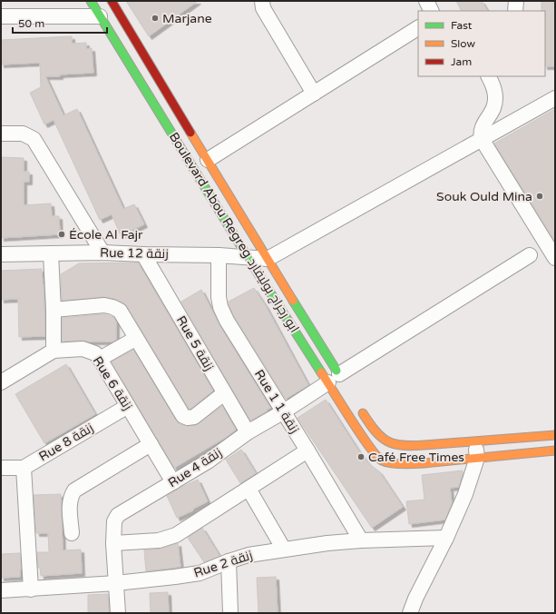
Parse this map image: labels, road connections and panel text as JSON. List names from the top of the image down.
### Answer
{
  "streets": {
    "main road": ["Boulevard Abou Regreg ابو رجراج بوليفارد"],
    "street": [
      "Rue 12 زنقة",
      "Rue 5 زنقة",
      "Rue 6 زنقة",
      "Rue 1 زنقة 1",
      "Rue 8 زنقة",
      "Rue 4 زنقة",
      "Rue 2 زنقة"
    ]
  },
  "crossings": [
    ["Boulevard Abou Regreg ابو رجراج بوليفارد", "Rue 12 زنقة"],
    ["Boulevard Abou Regreg ابو رجراج بوليفارد", "Rue 4 زنقة"],
    ["Rue 12 زنقة", "Rue 5 زنقة"],
    ["Rue 12 زنقة", "Rue 1 زنقة 1"],
    ["Rue 5 زنقة", "Rue 4 زنقة"],
    ["Rue 6 زنقة", "Rue 8 زنقة"],
    ["Rue 6 زنقة", "Rue 4 زنقة"],
    ["Rue 1 زنقة 1", "Rue 4 زنقة"],
    ["Rue 1 زنقة 1", "Rue 2 زنقة"],
    ["Rue 4 زنقة", "Rue 2 زنقة"]
  ],
  "places": [
    "Marjane",
    "Souk Ould Mina",
    "École Al Fajr",
    "Café Free Times"
  ],
  "legend": ["Fast", "Slow", "Jam"],
  "scale_bar": "50 m"
}
